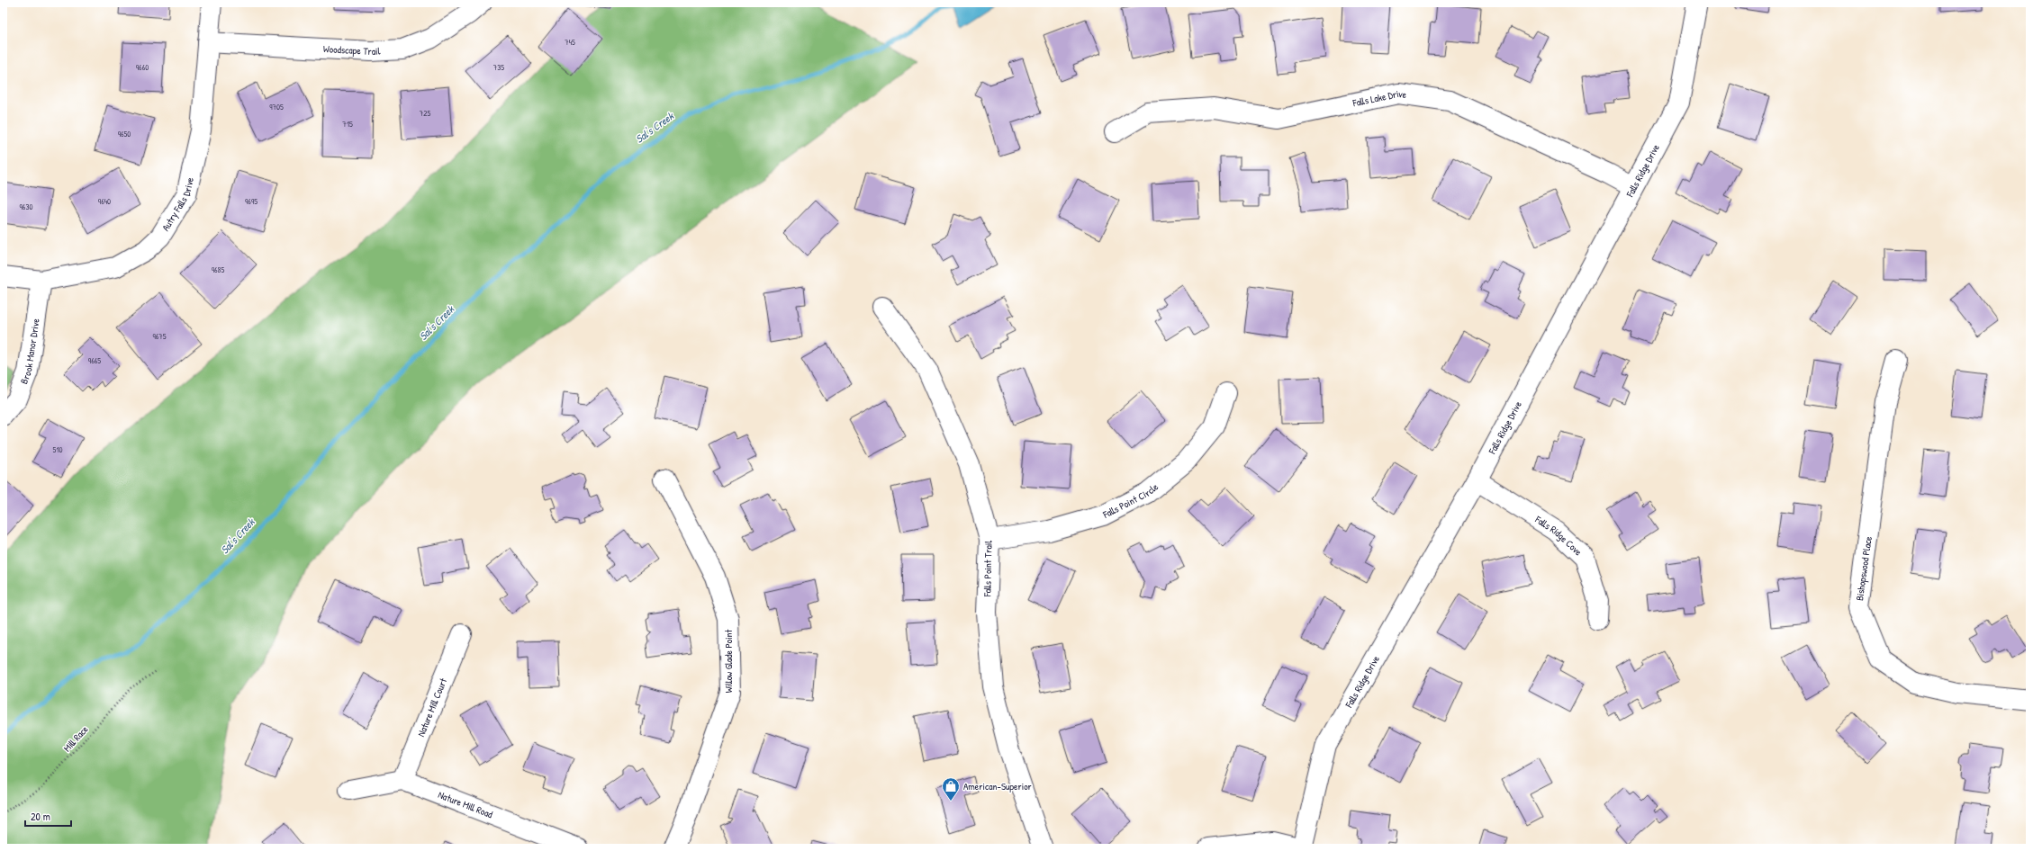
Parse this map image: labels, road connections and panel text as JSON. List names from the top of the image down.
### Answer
{
  "streets": {
    "street": [
      "Woodscape Trail",
      "Falls Lake Drive",
      "Falls Ridge Drive",
      "Autry Falls Drive",
      "Brook Manor Drive",
      "Falls Point Circle",
      "Falls Ridge Cove",
      "Falls Point Trail",
      "Bishopswood Place",
      "Willow Glade Point",
      "Nature Mill Court",
      "Nature Mill Road"
    ],
    "path": ["Mill Race"]
  },
  "crossings": [
    ["Woodscape Trail", "Autry Falls Drive"],
    ["Falls Lake Drive", "Falls Ridge Drive"],
    ["Falls Ridge Drive", "Falls Ridge Cove"],
    ["Autry Falls Drive", "Brook Manor Drive"],
    ["Falls Point Circle", "Falls Point Trail"],
    ["Nature Mill Court", "Nature Mill Road"]
  ],
  "water": ["Sal's Creek"],
  "places": {
    "shop": ["American-Superior"]
  },
  "house_numbers": [
    "745",
    "9660",
    "735",
    "9705",
    "725",
    "715",
    "9650",
    "9640",
    "9695",
    "9630",
    "9685",
    "9675",
    "9665",
    "510"
  ],
  "scale_bar": "20 m"
}
